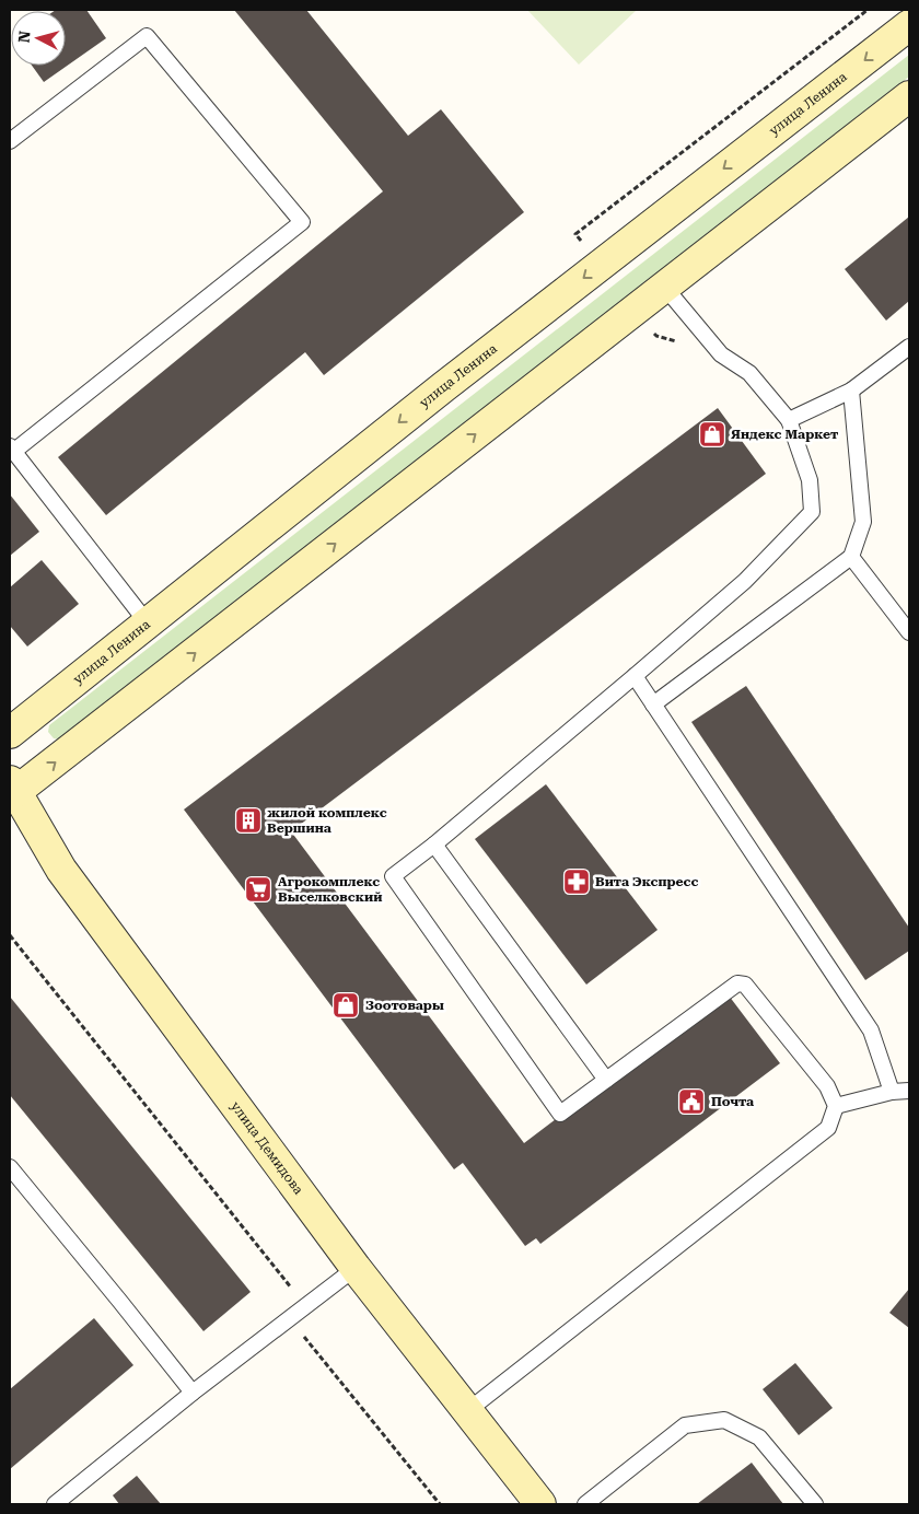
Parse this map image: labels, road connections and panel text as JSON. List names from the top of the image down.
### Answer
{
  "streets": {
    "street": ["улица Ленина", "улица Демидова"]
  },
  "places": {
    "shop": ["Яндекс Маркет", "Зоотовары"],
    "building": ["жилой комплекс Вершина"],
    "pharmacy": ["Вита Экспресс"],
    "supermarket": ["Агрокомплекс Выселковский"],
    "public building": ["Почта"]
  },
  "north": "left"
}
